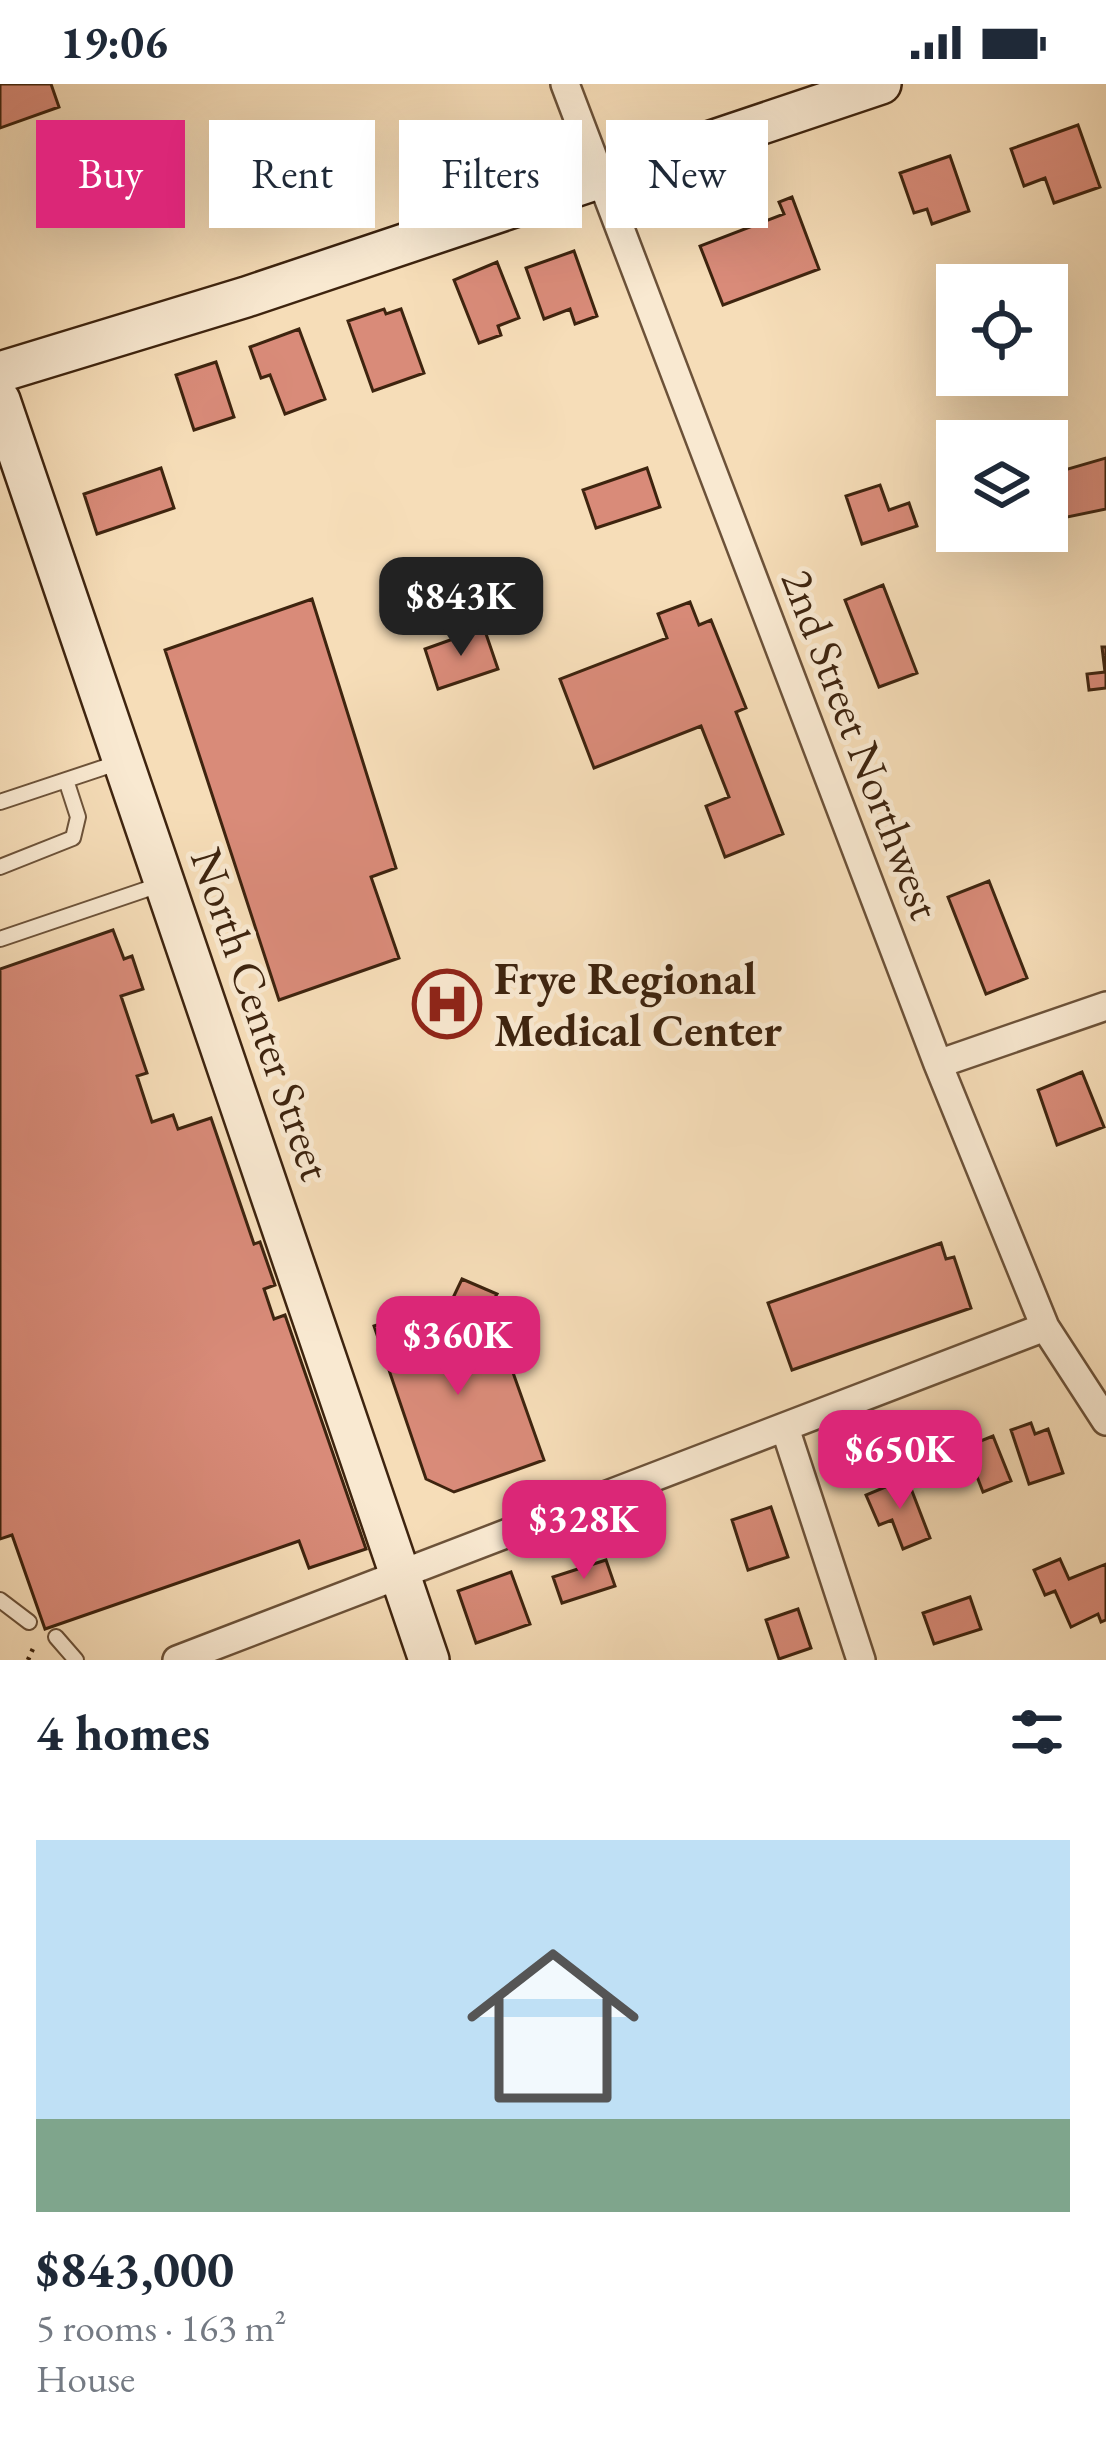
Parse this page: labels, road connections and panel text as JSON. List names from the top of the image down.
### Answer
{
  "streets": {
    "street": ["2nd Street Northwest", "North Center Street"]
  },
  "places": {
    "hospital": ["Frye Regional Medical Center"]
  },
  "page": {
    "status": "19:06",
    "chip": [
      "Buy",
      "Rent",
      "Filters",
      "New"
    ],
    "price": [
      "$843K",
      "$360K",
      "$650K",
      "$328K"
    ],
    "heading": "4 homes",
    "list": [
      {
        "name": "$843,000",
        "note": "5 rooms · 163 m² · House"
      }
    ]
  }
}
